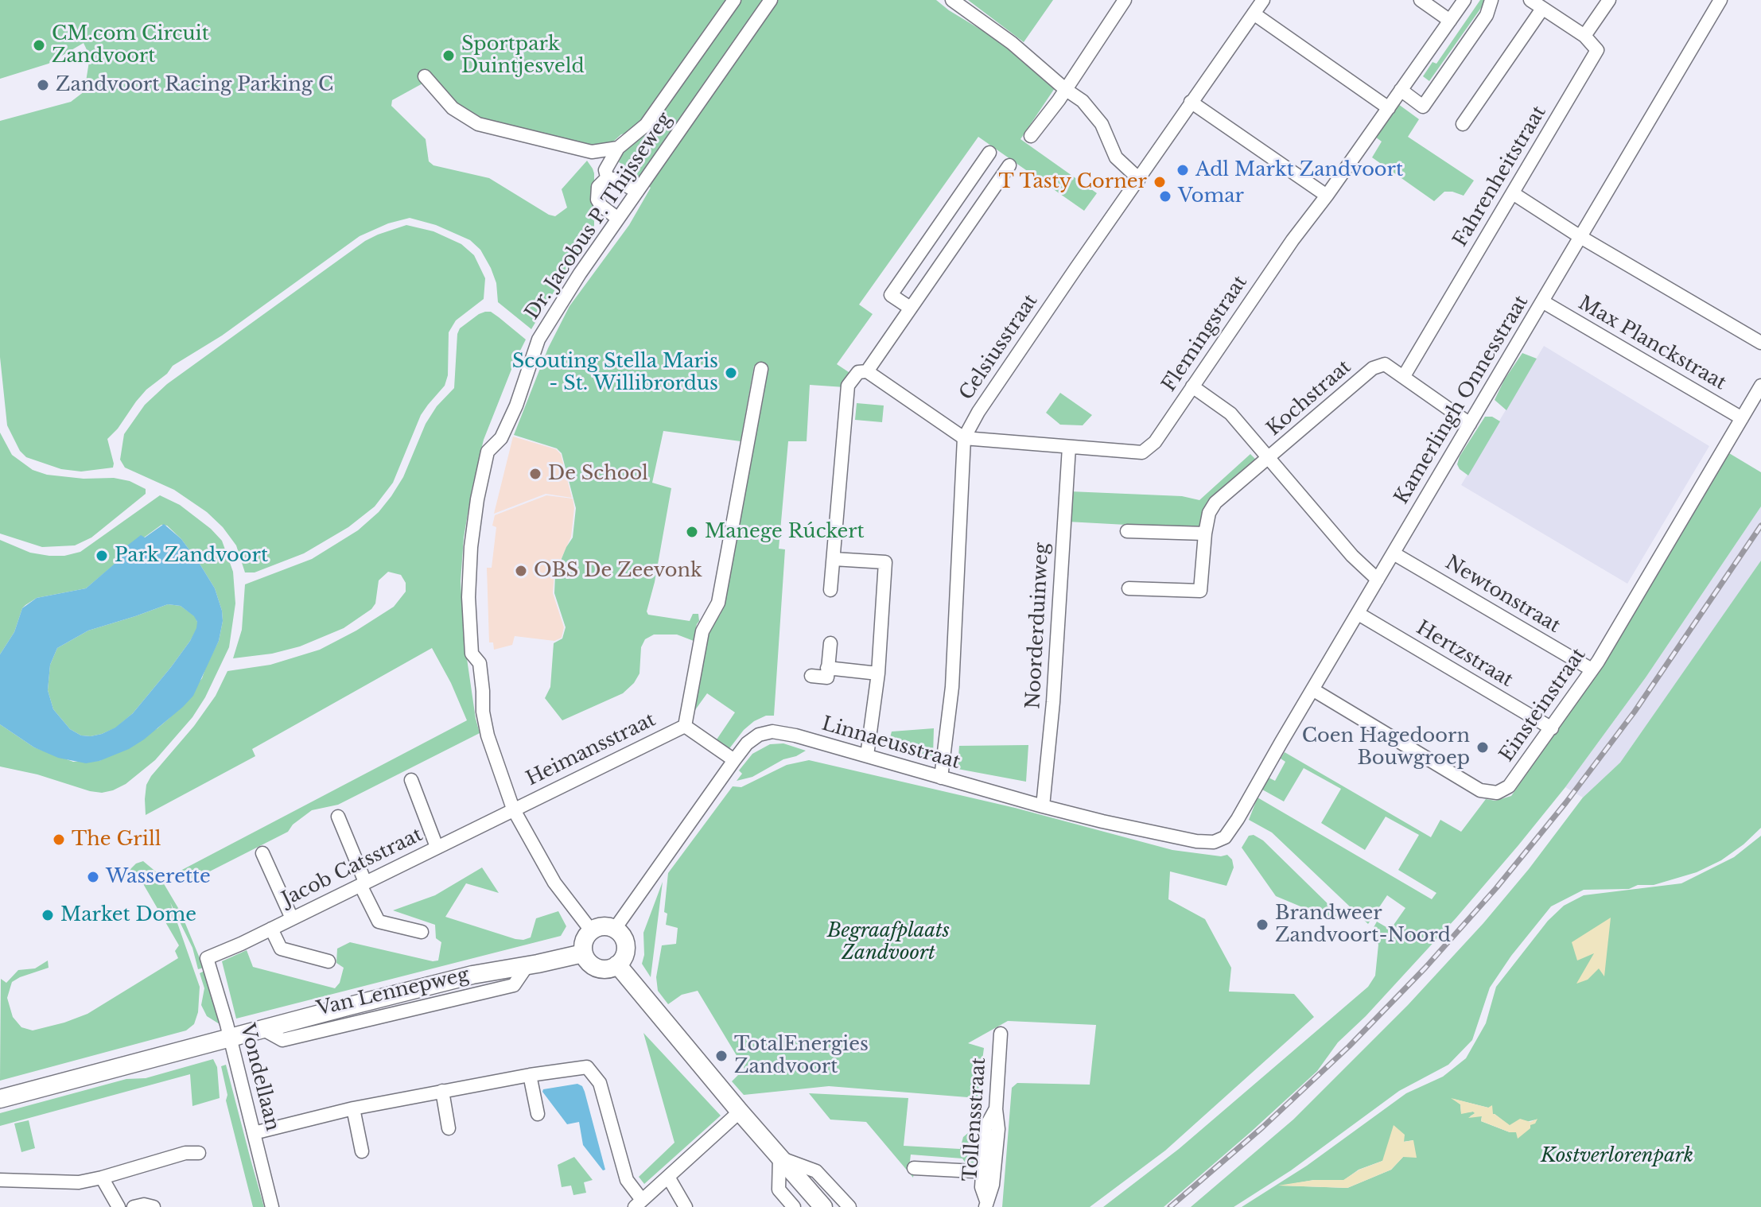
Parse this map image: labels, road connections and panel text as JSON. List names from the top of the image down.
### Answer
{
  "streets": {
    "main road": ["Van Lennepweg"],
    "street": [
      "Fahrenheitstraat",
      "Dr. Jacobus P. Thijsseweg",
      "Flemingstraat",
      "Max Planckstraat",
      "Celsiusstraat",
      "Kochstraat",
      "Kamerlingh Onnesstraat",
      "Newtonstraat",
      "Noorderduinweg",
      "Hertzstraat",
      "Einsteinstraat",
      "Linnaeusstraat",
      "Heimansstraat",
      "Jacob Catsstraat",
      "Vondellaan",
      "Tollensstraat"
    ]
  },
  "crossings": [
    ["Fahrenheitstraat", "Kochstraat"],
    ["Dr. Jacobus P. Thijsseweg", "Linnaeusstraat"],
    ["Dr. Jacobus P. Thijsseweg", "Heimansstraat"],
    ["Dr. Jacobus P. Thijsseweg", "Jacob Catsstraat"],
    ["Dr. Jacobus P. Thijsseweg", "Van Lennepweg"],
    ["Flemingstraat", "Celsiusstraat"],
    ["Flemingstraat", "Noorderduinweg"],
    ["Max Planckstraat", "Kamerlingh Onnesstraat"],
    ["Max Planckstraat", "Einsteinstraat"],
    ["Celsiusstraat", "Linnaeusstraat"],
    ["Kochstraat", "Kamerlingh Onnesstraat"],
    ["Kamerlingh Onnesstraat", "Newtonstraat"],
    ["Kamerlingh Onnesstraat", "Hertzstraat"],
    ["Kamerlingh Onnesstraat", "Einsteinstraat"],
    ["Kamerlingh Onnesstraat", "Linnaeusstraat"],
    ["Newtonstraat", "Einsteinstraat"],
    ["Noorderduinweg", "Linnaeusstraat"],
    ["Hertzstraat", "Einsteinstraat"],
    ["Linnaeusstraat", "Heimansstraat"],
    ["Linnaeusstraat", "Van Lennepweg"],
    ["Heimansstraat", "Jacob Catsstraat"],
    ["Jacob Catsstraat", "Vondellaan"],
    ["Van Lennepweg", "Vondellaan"]
  ],
  "parks": ["Begraafplaats Zandvoort", "Kostverlorenpark"],
  "places": [
    "CM.com Circuit Zandvoort",
    "Sportpark Duintjesveld",
    "Zandvoort Racing Parking C",
    "Adl Markt Zandvoort",
    "T Tasty Corner",
    "Vomar",
    "Scouting Stella Maris - St. Willibrordus",
    "De School",
    "Manege Rúckert",
    "Park Zandvoort",
    "OBS De Zeevonk",
    "Coen Hagedoorn Bouwgroep",
    "The Grill",
    "Wasserette",
    "Market Dome",
    "Brandweer Zandvoort-Noord",
    "TotalEnergies Zandvoort"
  ]
}
